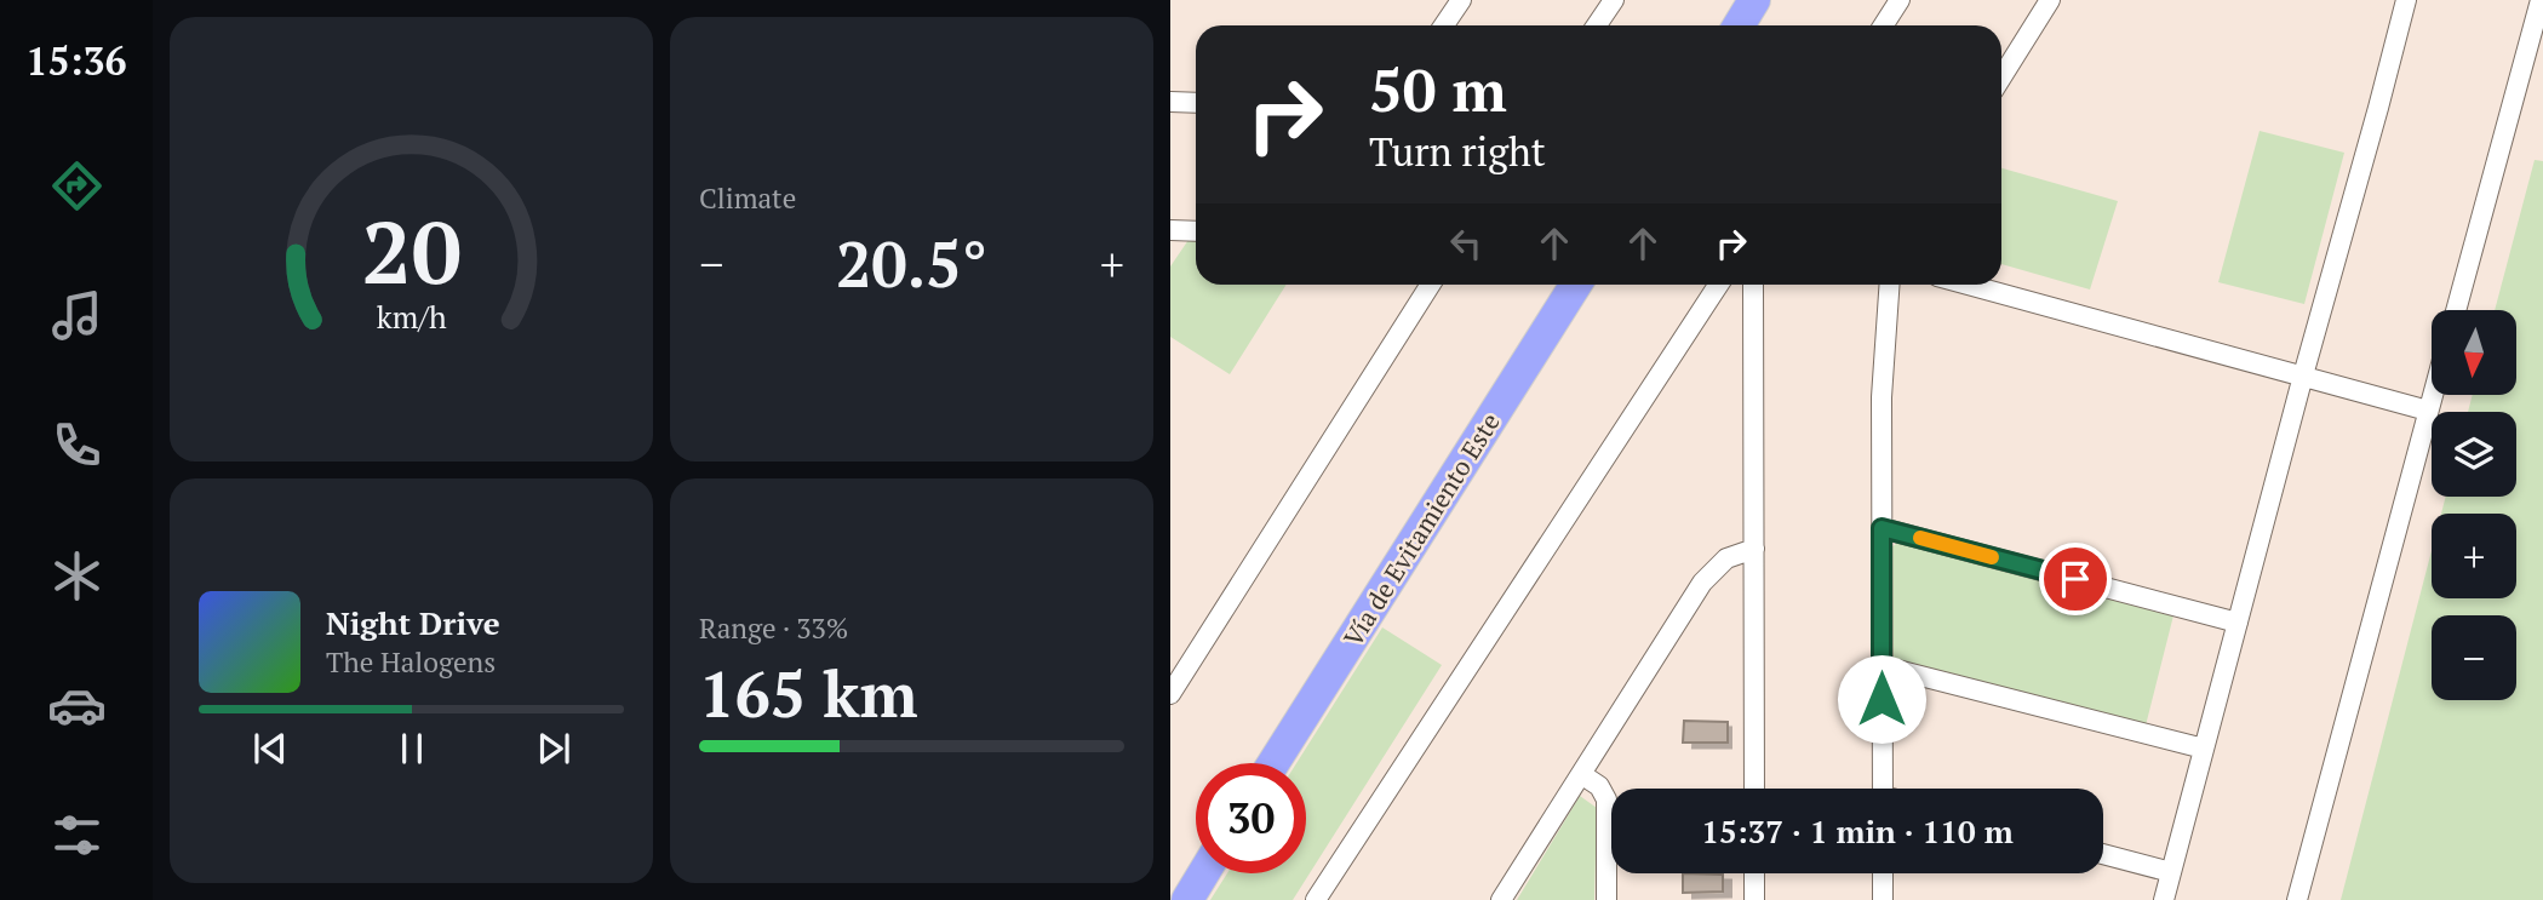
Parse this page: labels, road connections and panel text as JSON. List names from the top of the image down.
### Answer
{
  "streets": {
    "highway": ["Vía de Evitamiento Este"]
  },
  "north": "bottom",
  "page": {
    "tabs": "15:36",
    "tile": [
      "Climate",
      ["Range · 33%", "165 km"]
    ],
    "turn": ["50 m", "Turn right"],
    "heat": ["−", "20.5°", "+"],
    "map_buttons": ["+", "−"],
    "song": ["Night Drive", "The Halogens"],
    "limit": "30",
    "trip": "15:37 · 1 min · 110 m",
    "gauge": ["20", "km/h"]
  }
}
